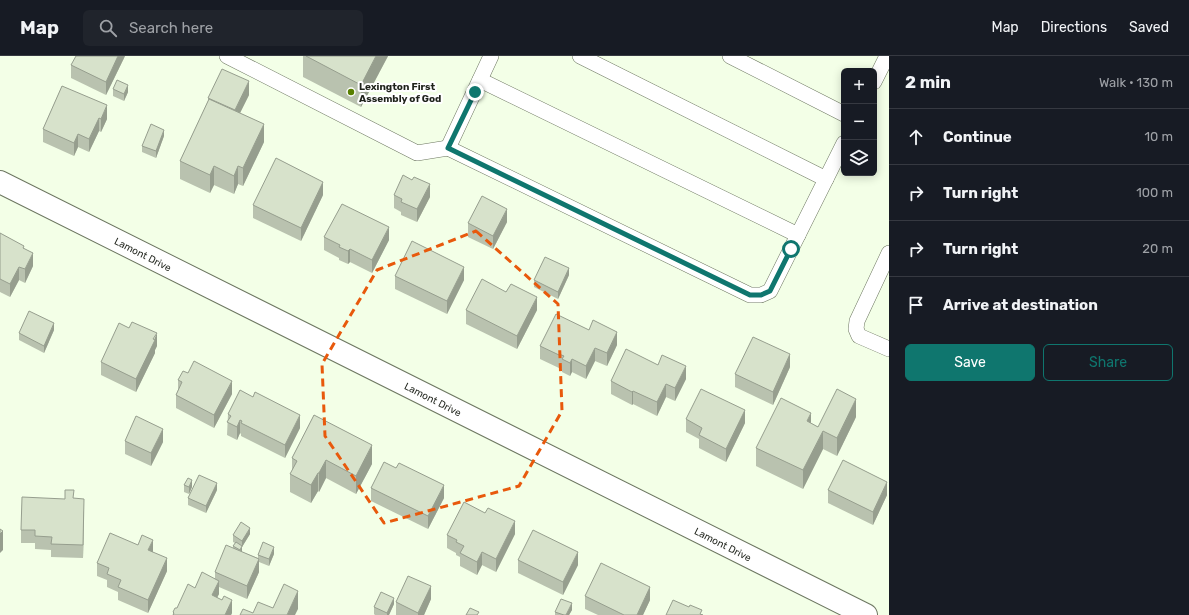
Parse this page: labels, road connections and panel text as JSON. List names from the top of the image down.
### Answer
{
  "streets": {
    "street": ["Lamont Drive"]
  },
  "places": ["Lexington First Assembly of God"],
  "page": {
    "header": "Map",
    "search": "Search here",
    "nav": ["Map", "Directions", "Saved"],
    "heading": ["2 min", "Walk · 130 m"],
    "map_buttons": ["+", "−"],
    "list": [
      ["Continue", "10 m"],
      ["Turn right", "100 m"],
      ["Turn right", "20 m"],
      "Arrive at destination"
    ],
    "buttons": ["Save", "Share"]
  }
}
